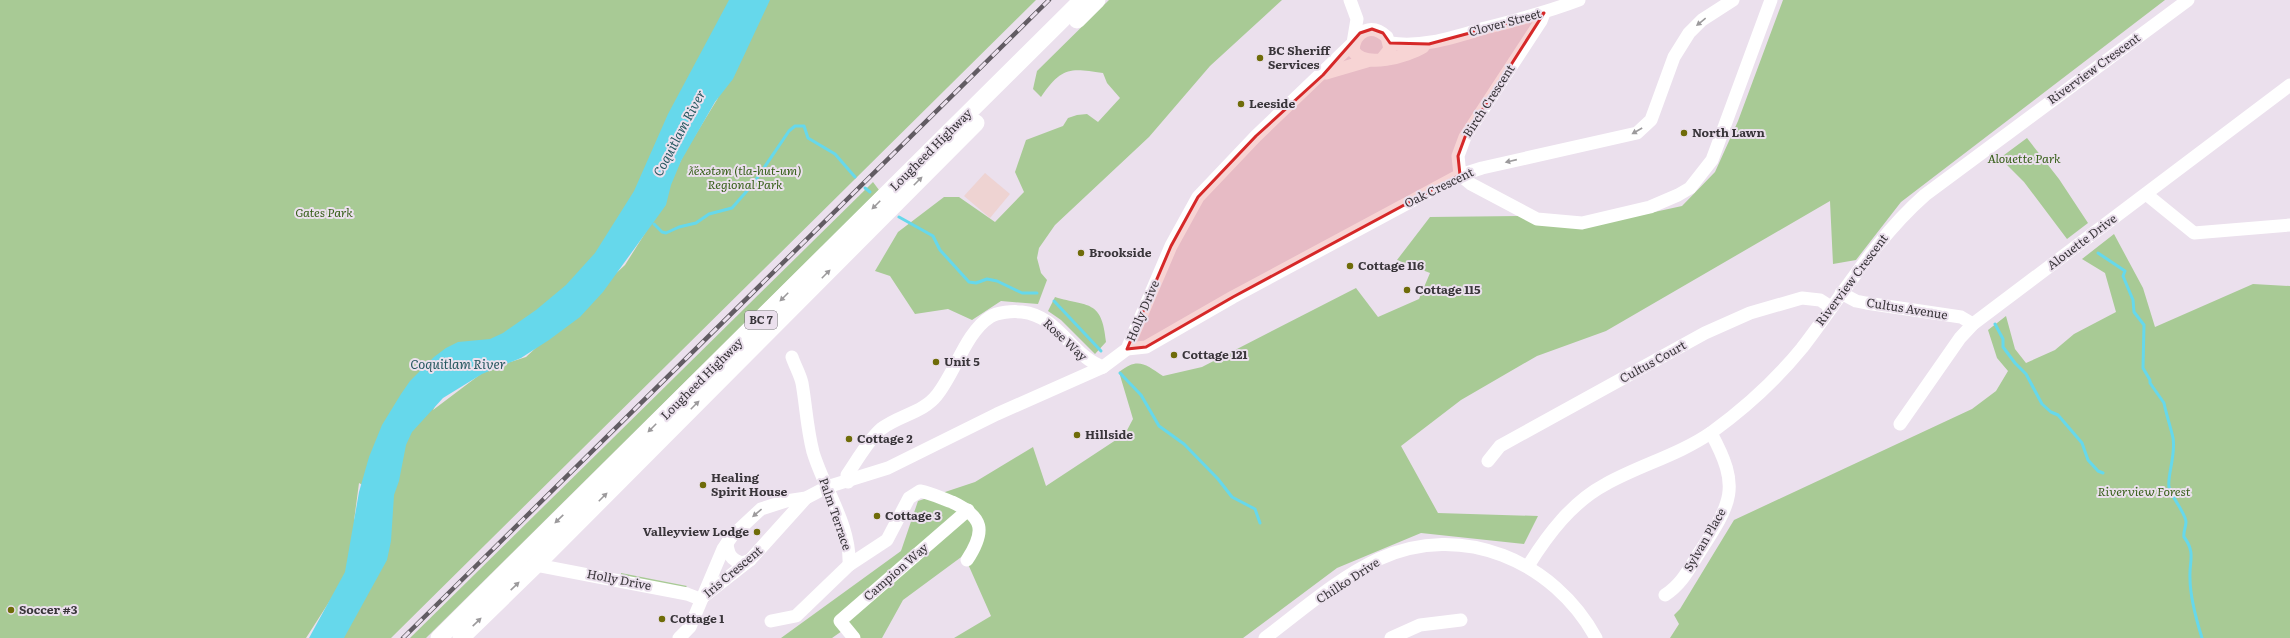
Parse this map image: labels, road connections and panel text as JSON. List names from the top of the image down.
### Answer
{
  "streets": {
    "main road": ["Lougheed Highway", "BC 7"],
    "street": [
      "Clover Street",
      "Riverview Crescent",
      "Birch Crescent",
      "Oak Crescent",
      "Alouette Drive",
      "Cultus Avenue",
      "Holly Drive",
      "Rose Way",
      "Cultus Court",
      "Palm Terrace",
      "Sylvan Place",
      "Iris Crescent",
      "Campion Way",
      "Chilko Drive"
    ]
  },
  "crossings": [
    ["Clover Street", "Birch Crescent"],
    ["Clover Street", "Holly Drive"],
    ["Riverview Crescent", "Cultus Avenue"],
    ["Riverview Crescent", "Cultus Court"],
    ["Riverview Crescent", "Sylvan Place"],
    ["Riverview Crescent", "Chilko Drive"],
    ["Birch Crescent", "Oak Crescent"],
    ["Lougheed Highway", "Holly Drive"],
    ["Oak Crescent", "Holly Drive"],
    ["Alouette Drive", "Cultus Avenue"],
    ["Holly Drive", "Rose Way"],
    ["Holly Drive", "Palm Terrace"],
    ["Holly Drive", "Iris Crescent"],
    ["Palm Terrace", "Iris Crescent"],
    ["Palm Terrace", "Campion Way"]
  ],
  "one_way": ["Oak Crescent"],
  "water": ["Coquitlam River"],
  "parks": [
    "Alouette Park",
    "ƛ̓éxətəm (tla-hut-um) Regional Park",
    "Gates Park",
    "Riverview Forest"
  ],
  "places": [
    "BC Sheriff Services",
    "Leeside",
    "North Lawn",
    "Brookside",
    "Cottage 116",
    "Cottage 115",
    "Cottage 121",
    "Unit 5",
    "Hillside",
    "Cottage 2",
    "Healing Spirit House",
    "Cottage 3",
    "Valleyview Lodge",
    "Soccer #3",
    "Cottage 1"
  ]
}
